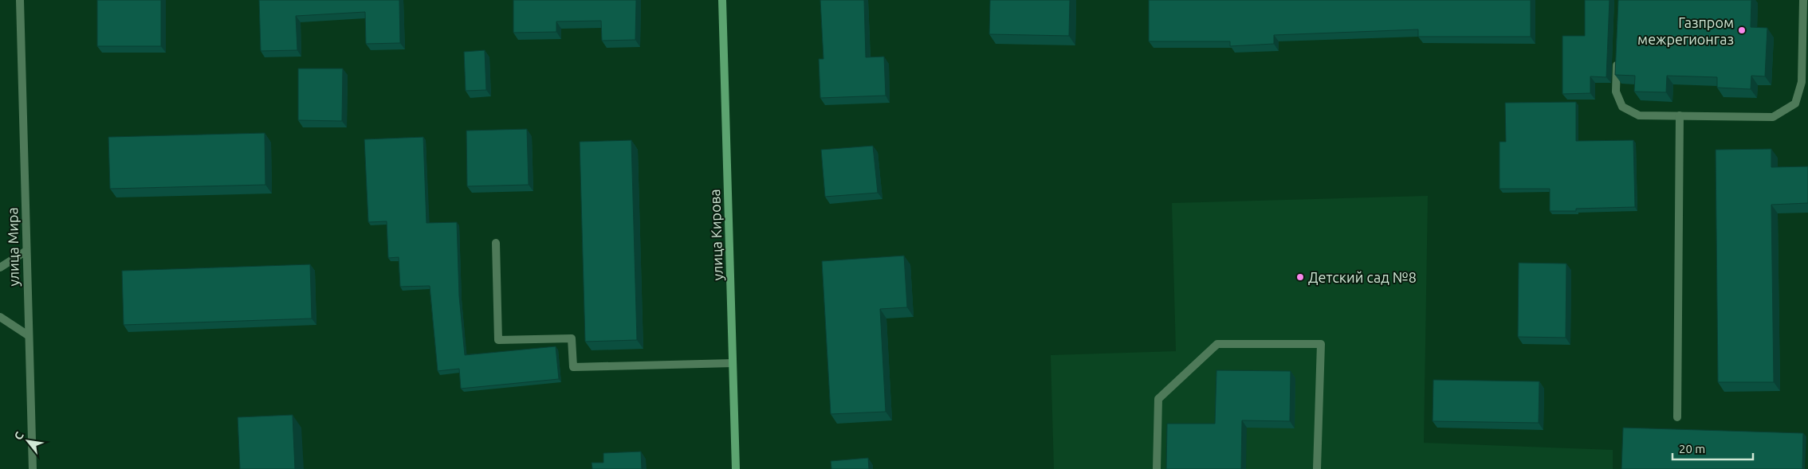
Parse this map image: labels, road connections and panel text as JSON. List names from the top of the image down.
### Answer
{
  "streets": {
    "main road": ["улица Кирова"],
    "street": ["улица Мира"]
  },
  "places": ["Газпром межрегионгаз", "Детский сад №8"],
  "scale_bar": "20 m",
  "north": "top left"
}
